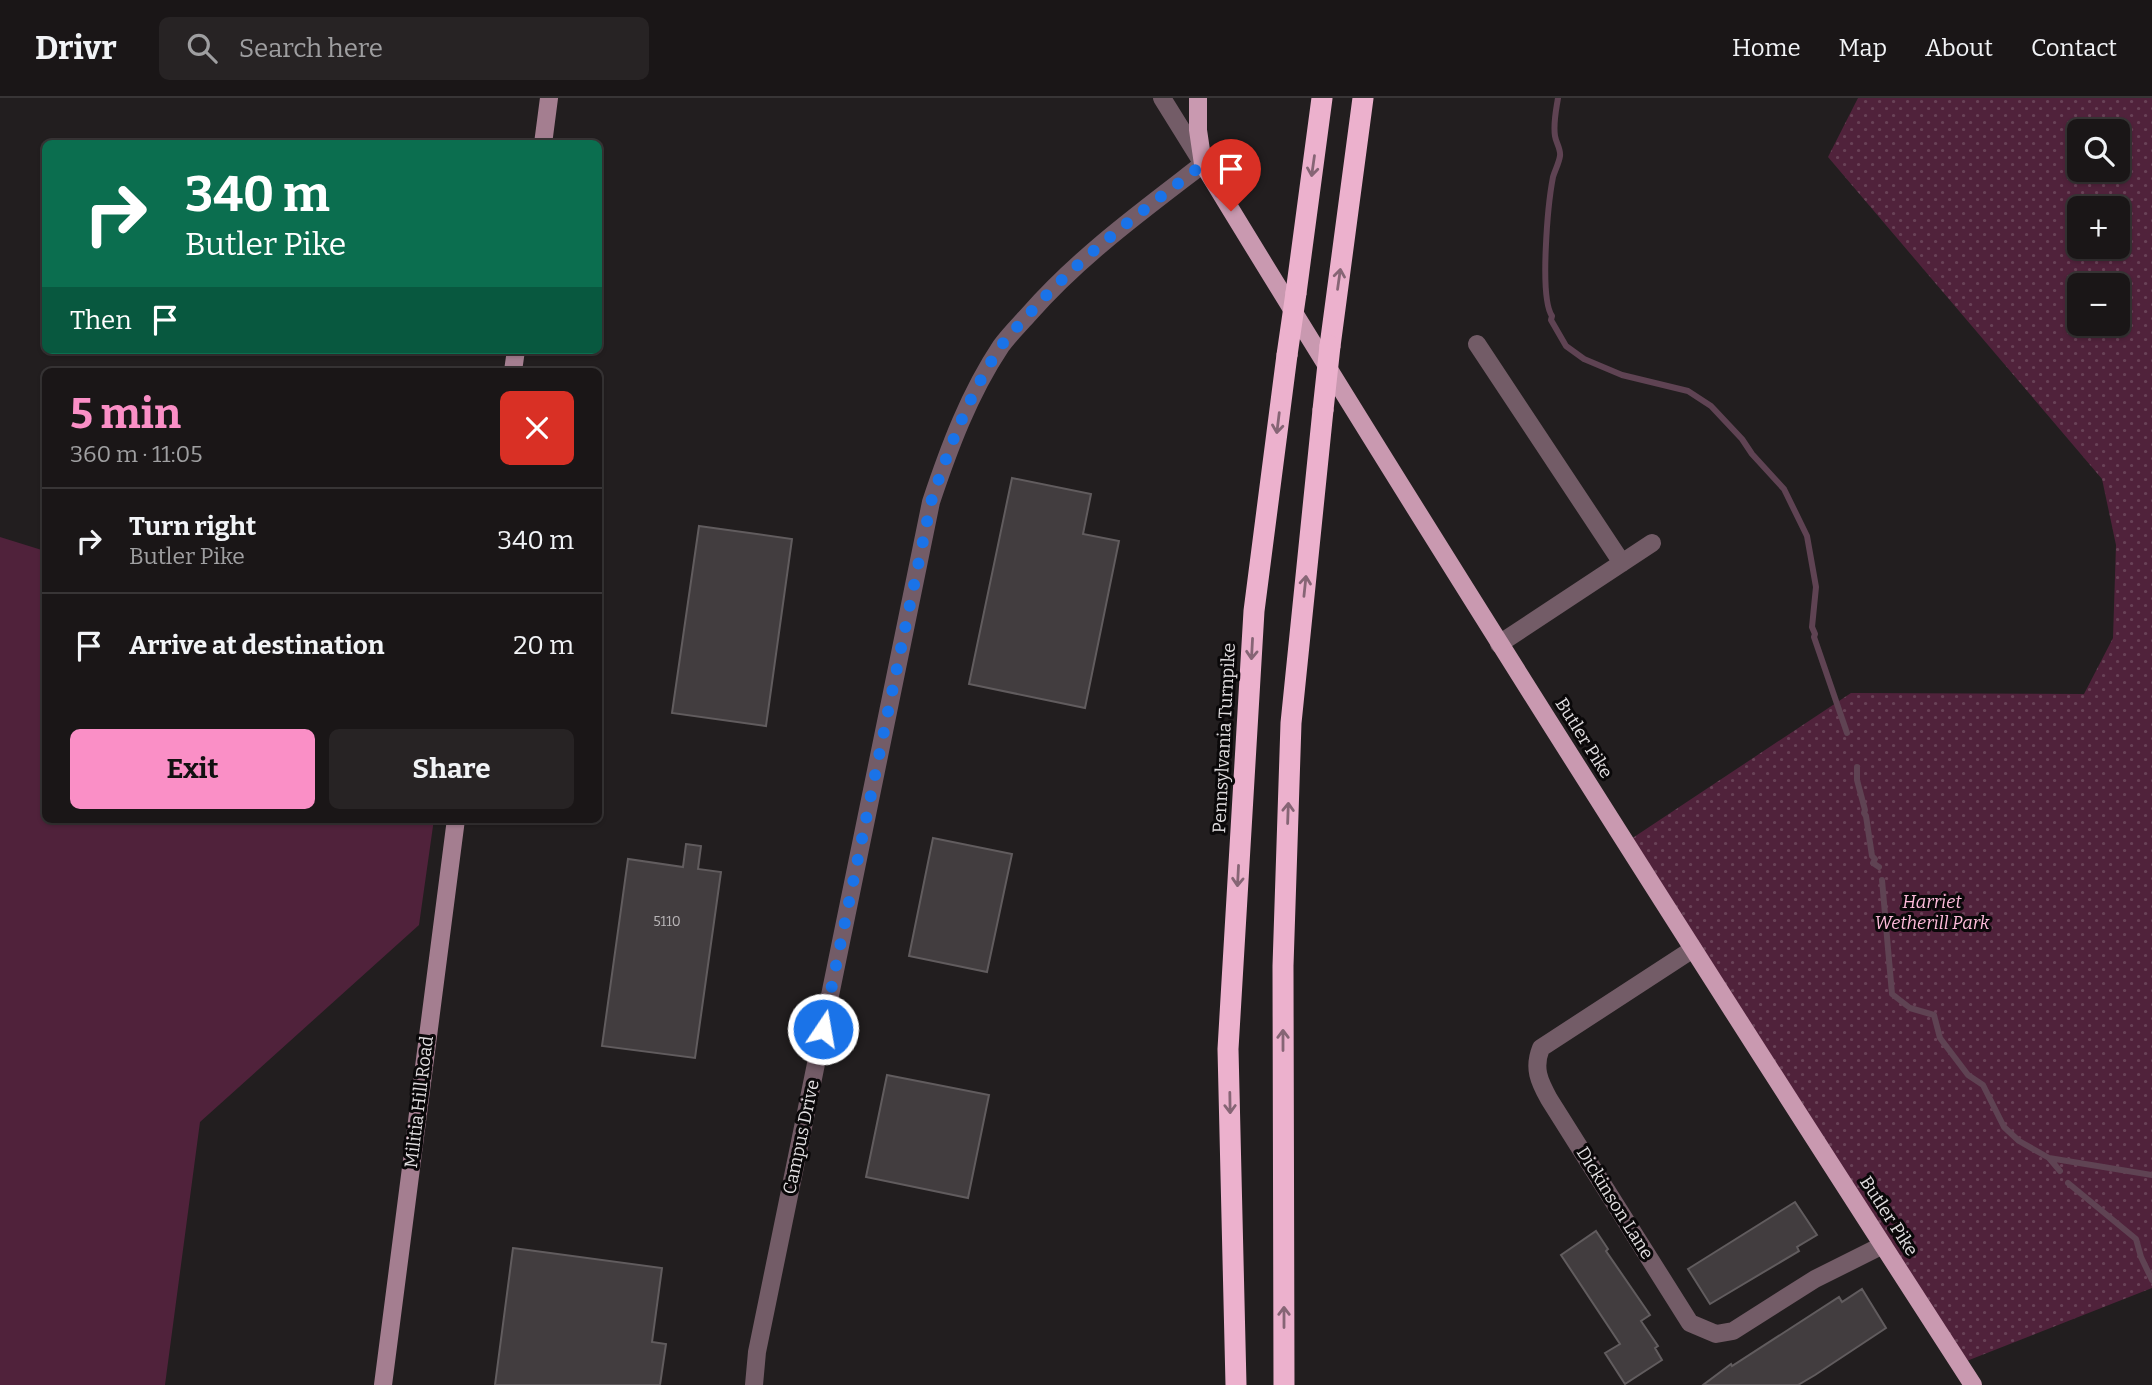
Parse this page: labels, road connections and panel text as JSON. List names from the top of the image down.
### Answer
{
  "streets": {
    "highway": ["Pennsylvania Turnpike"],
    "main road": ["Butler Pike"],
    "street": ["Militia Hill Road", "Campus Drive", "Dickinson Lane"]
  },
  "crossings": [
    ["Butler Pike", "Campus Drive"],
    ["Butler Pike", "Dickinson Lane"]
  ],
  "parks": ["Harriet Wetherill Park"],
  "house_numbers": ["5110"],
  "page": {
    "header": "Drivr",
    "search": "Search here",
    "nav": [
      "Home",
      "Map",
      "About",
      "Contact"
    ],
    "map_buttons": ["+", "−"],
    "turn": ["340 m", "Butler Pike"],
    "then": "Then",
    "heading": ["5 min", "360 m · 11:05"],
    "list": [
      {
        "name": "Turn right",
        "note": "Butler Pike",
        "value": "340 m"
      },
      {
        "name": "Arrive at destination",
        "value": "20 m"
      }
    ],
    "buttons": ["Exit", "Share"]
  }
}
